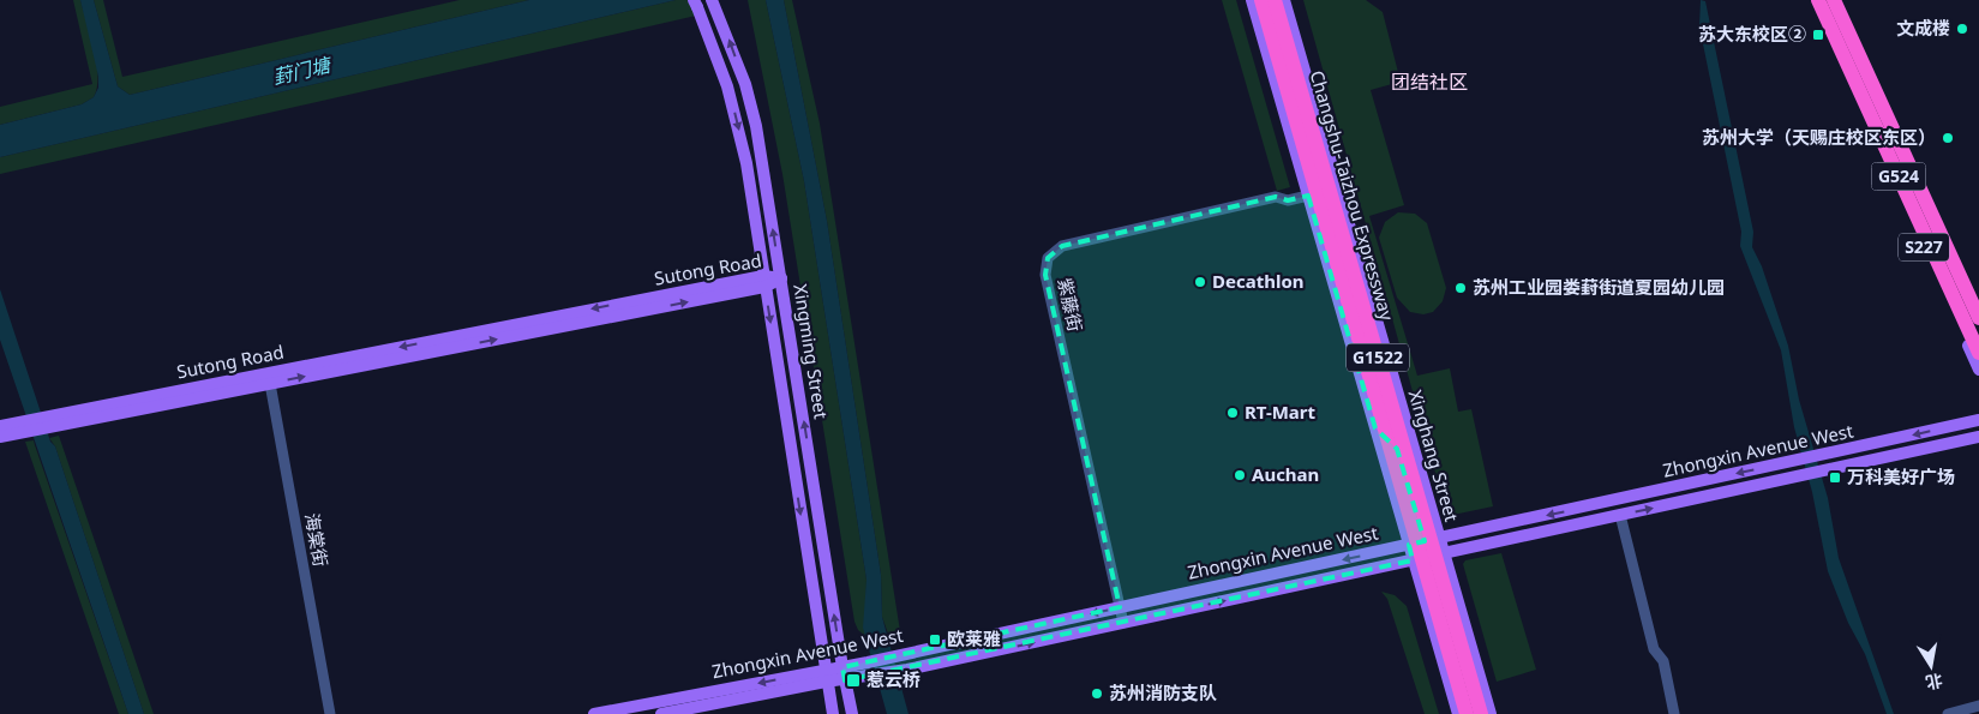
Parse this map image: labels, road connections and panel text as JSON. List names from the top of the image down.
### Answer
{
  "streets": {
    "highway": ["G524", "Changshu-Taizhou Expressway", "G1522"],
    "main road": [
      "S227",
      "Sutong Road",
      "Xingming Street",
      "Zhongxin Avenue West",
      "Xinghang Street"
    ],
    "street": ["紫藤街", "海棠街"]
  },
  "crossings": [
    ["Sutong Road", "Xingming Street"],
    ["Sutong Road", "海棠街"],
    ["紫藤街", "Zhongxin Avenue West"],
    ["Xingming Street", "Zhongxin Avenue West"],
    ["Zhongxin Avenue West", "Xinghang Street"]
  ],
  "districts": ["团结社区"],
  "water": ["葑门塘"],
  "places": {
    "other": [
      "文成楼",
      "苏州大学（天赐庄校区东区）",
      "Decathlon",
      "苏州工业园娄葑街道夏园幼儿园",
      "RT-Mart",
      "Auchan",
      "苏州消防支队"
    ],
    "transit": [
      "苏大东校区②",
      "万科美好广场",
      "欧莱雅",
      "惹云桥"
    ]
  },
  "north": "bottom"
}
